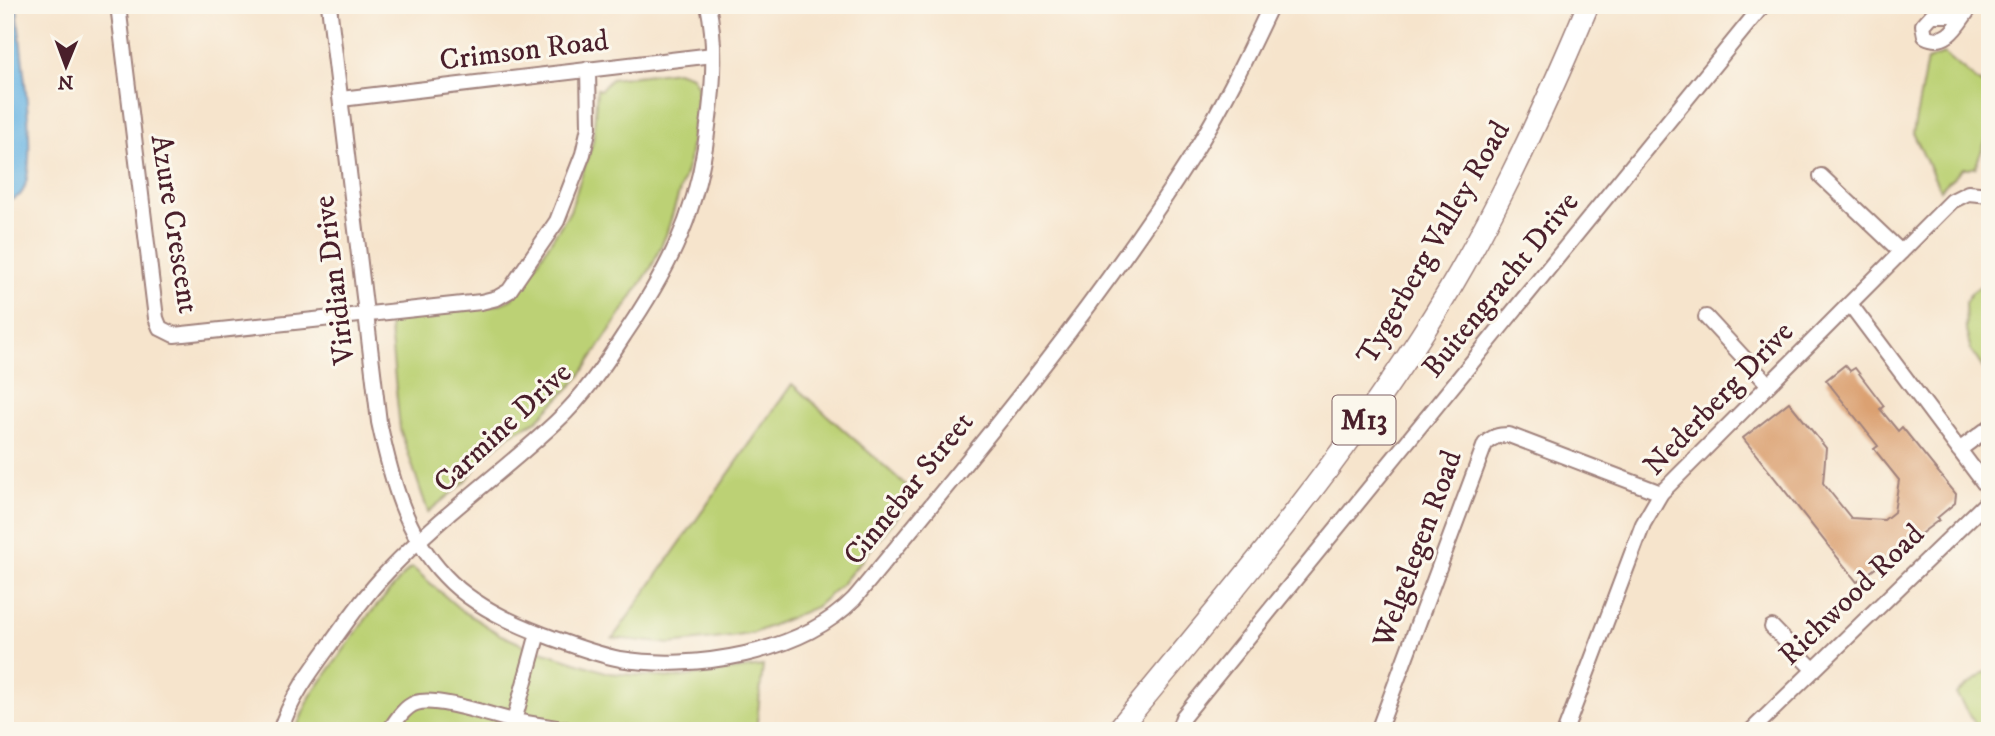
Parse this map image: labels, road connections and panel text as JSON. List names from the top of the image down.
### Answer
{
  "streets": {
    "main road": ["Tygerberg Valley Road", "M13"],
    "street": [
      "Crimson Road",
      "Azure Crescent",
      "Viridian Drive",
      "Buitengracht Drive",
      "Nederberg Drive",
      "Carmine Drive",
      "Cinnebar Street",
      "Welgelegen Road",
      "Richwood Road"
    ]
  },
  "crossings": [
    ["Crimson Road", "Viridian Drive"],
    ["Crimson Road", "Carmine Drive"],
    ["Azure Crescent", "Viridian Drive"],
    ["Viridian Drive", "Carmine Drive"],
    ["Viridian Drive", "Cinnebar Street"],
    ["Nederberg Drive", "Welgelegen Road"],
    ["Carmine Drive", "Cinnebar Street"]
  ],
  "north": "bottom"
}
